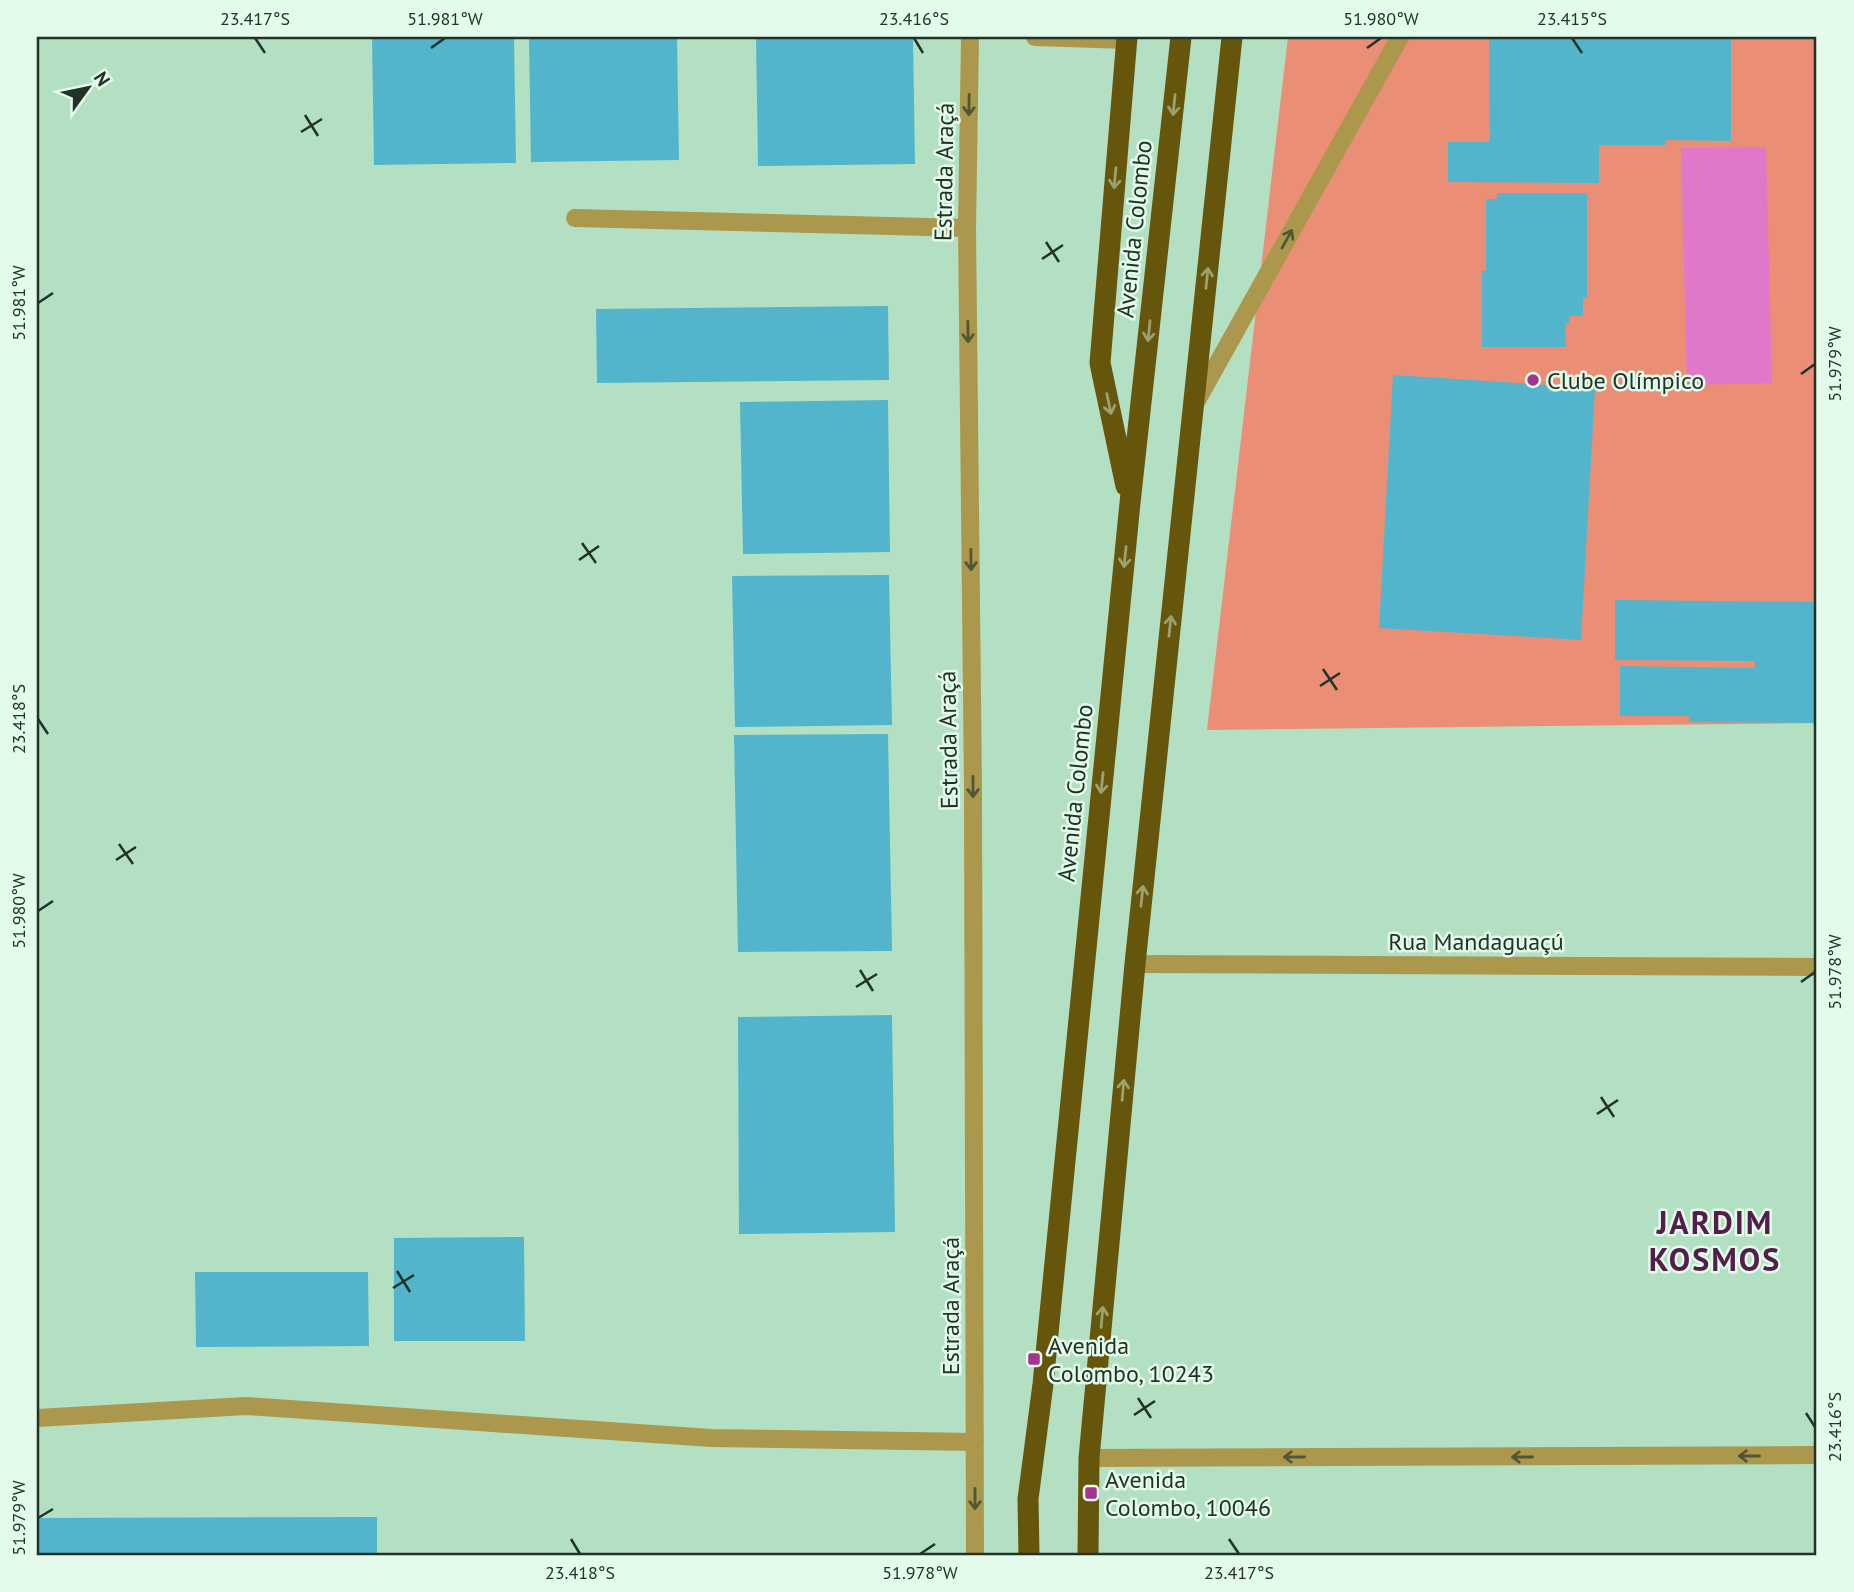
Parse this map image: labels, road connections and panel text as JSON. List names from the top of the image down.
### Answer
{
  "streets": {
    "highway": ["Avenida Colombo"],
    "street": ["Estrada Araçá", "Rua Mandaguaçú"]
  },
  "one_way": ["Estrada Araçá"],
  "districts": ["JARDIM KOSMOS"],
  "places": {
    "other": ["Clube Olímpico"],
    "transit": ["Avenida Colombo, 10243", "Avenida Colombo, 10046"]
  },
  "north": "top right",
  "coordinates": [
    "23.417°S",
    "51.981°W",
    "23.416°S",
    "51.980°W",
    "23.415°S",
    "51.979°W",
    "23.418°S",
    "51.978°W"
  ]
}
